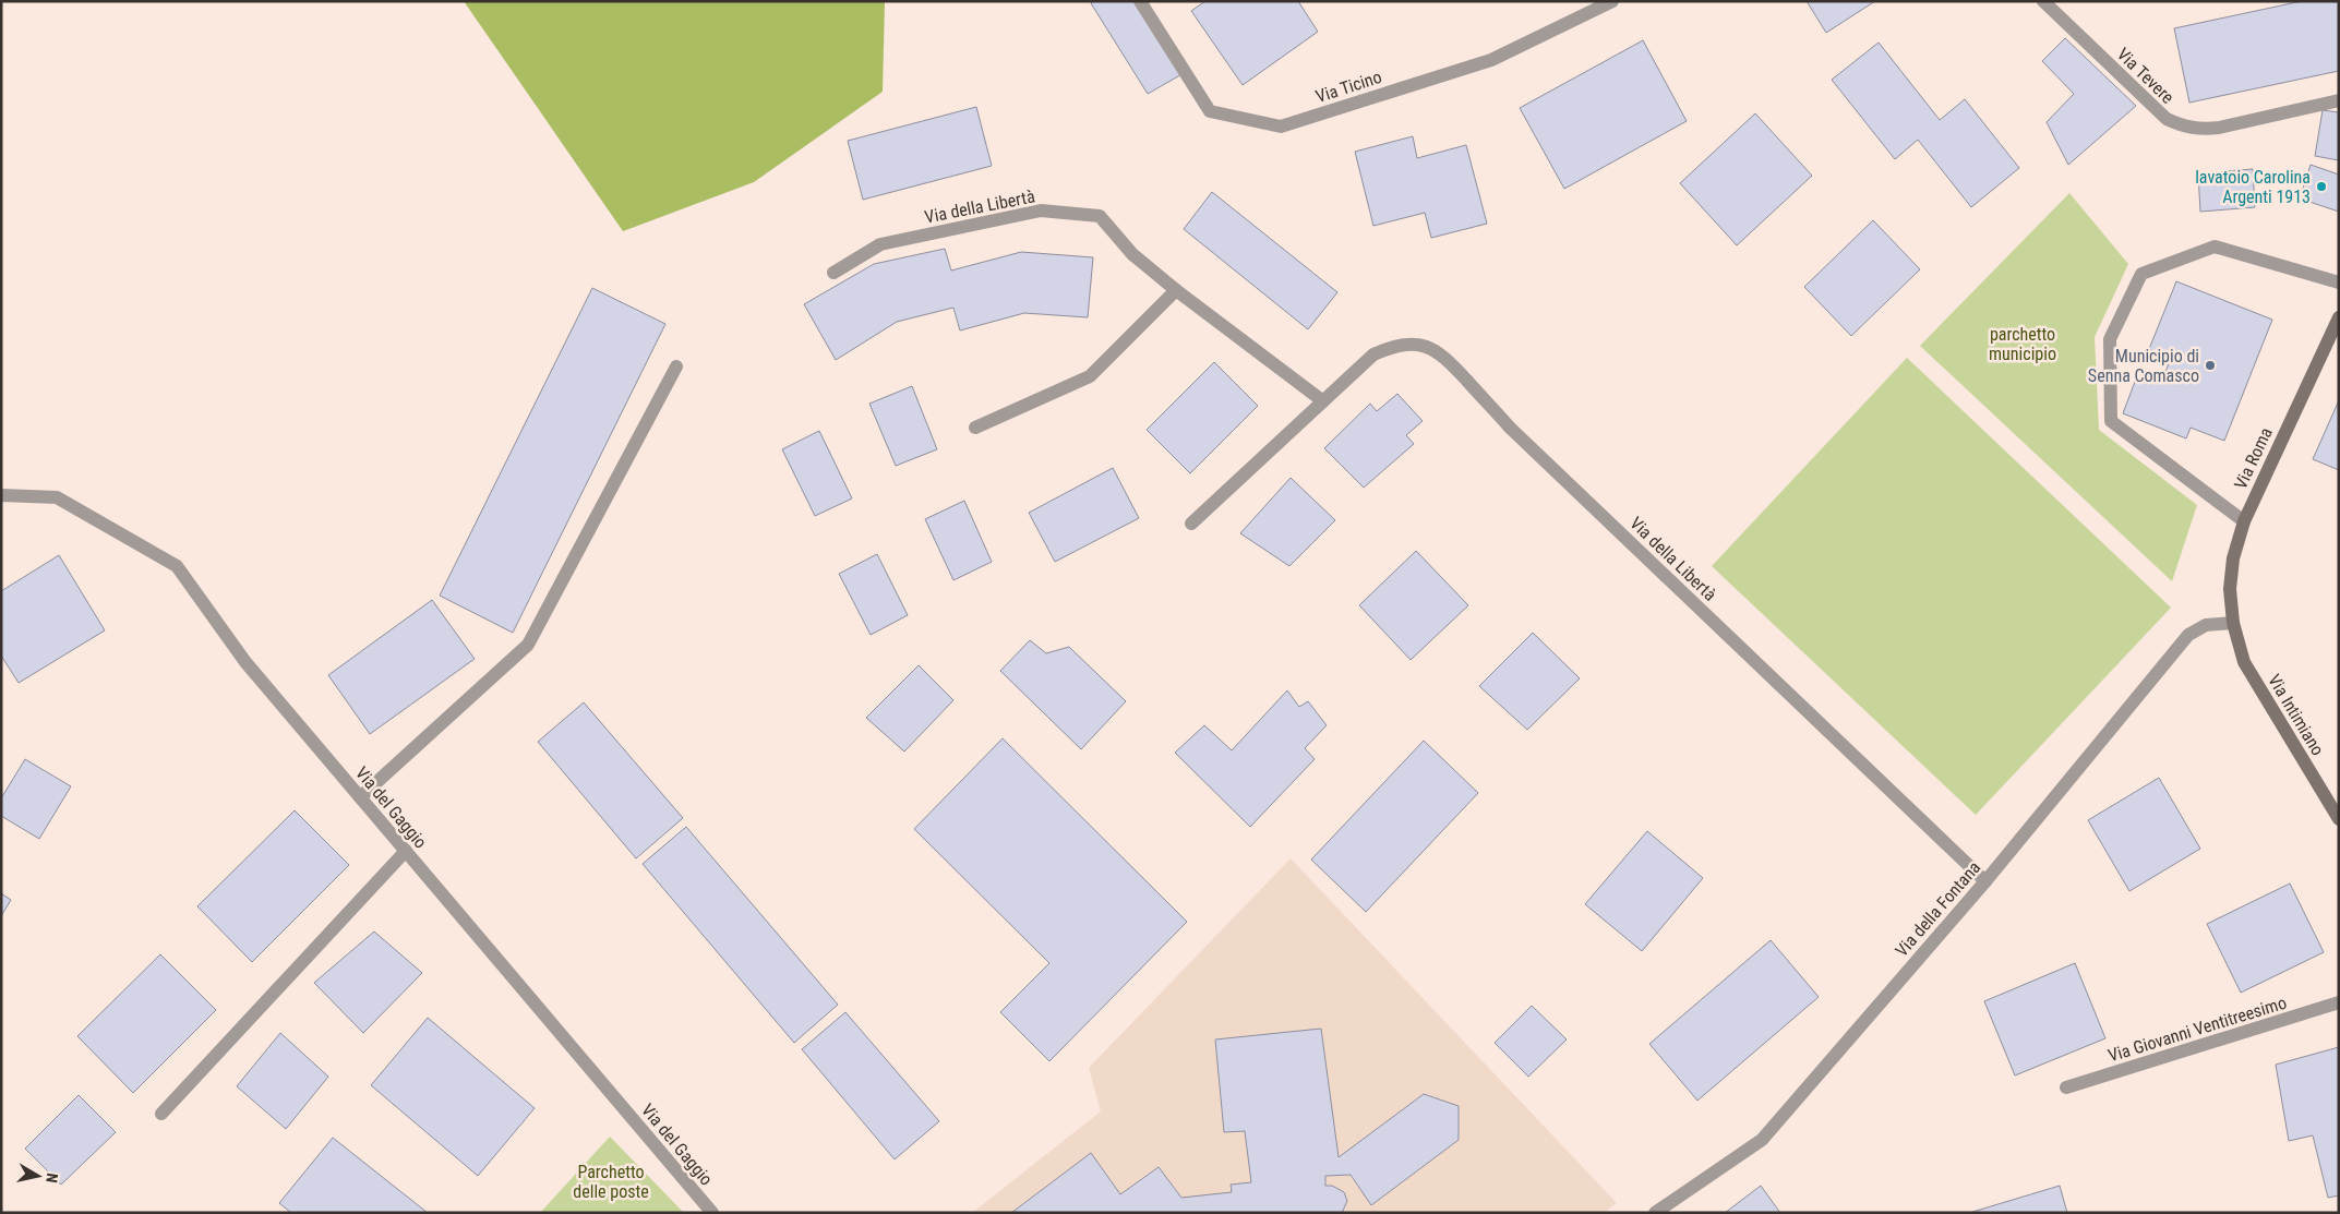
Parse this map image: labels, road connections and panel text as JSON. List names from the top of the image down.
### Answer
{
  "streets": {
    "street": [
      "Via Tevere",
      "Via Ticino",
      "Via della Libertà",
      "Via Roma",
      "Via Intimiano",
      "Via del Gaggio",
      "Via della Fontana",
      "Via Giovanni Ventitreesimo"
    ]
  },
  "crossings": [
    ["Via della Libertà", "Via della Fontana"],
    ["Via Roma", "Via Intimiano"],
    ["Via Roma", "Via della Fontana"],
    ["Via Intimiano", "Via della Fontana"]
  ],
  "parks": ["parchetto municipio", "Parchetto delle poste"],
  "places": ["lavatoio Carolina Argenti 1913", "Municipio di Senna Comasco"],
  "north": "right"
}
